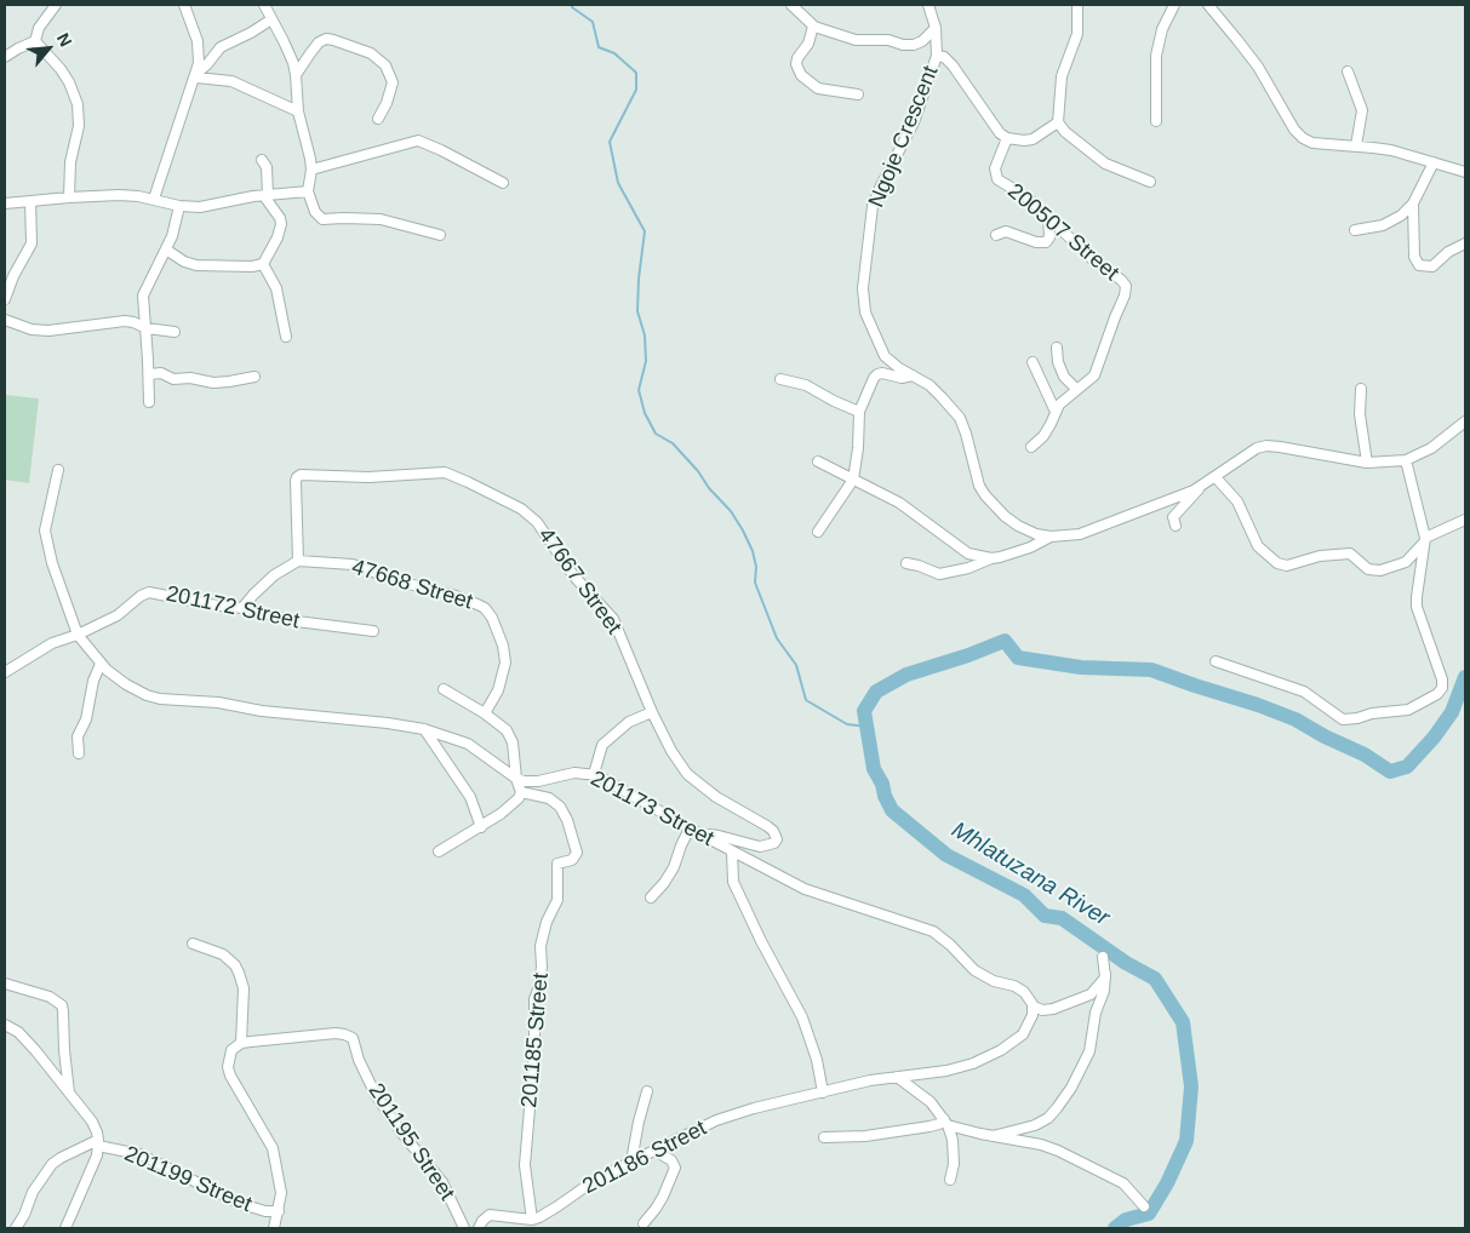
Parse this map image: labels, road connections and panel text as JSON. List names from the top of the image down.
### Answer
{
  "streets": {
    "street": [
      "Ngoje Crescent",
      "200507 Street",
      "47667 Street",
      "47668 Street",
      "201172 Street",
      "201173 Street",
      "201185 Street",
      "201195 Street",
      "201186 Street",
      "201199 Street"
    ]
  },
  "crossings": [
    ["47667 Street", "47668 Street"],
    ["47667 Street", "201173 Street"],
    ["201173 Street", "201186 Street"],
    ["201185 Street", "201186 Street"]
  ],
  "water": ["Mhlatuzana River"],
  "north": "top right"
}
